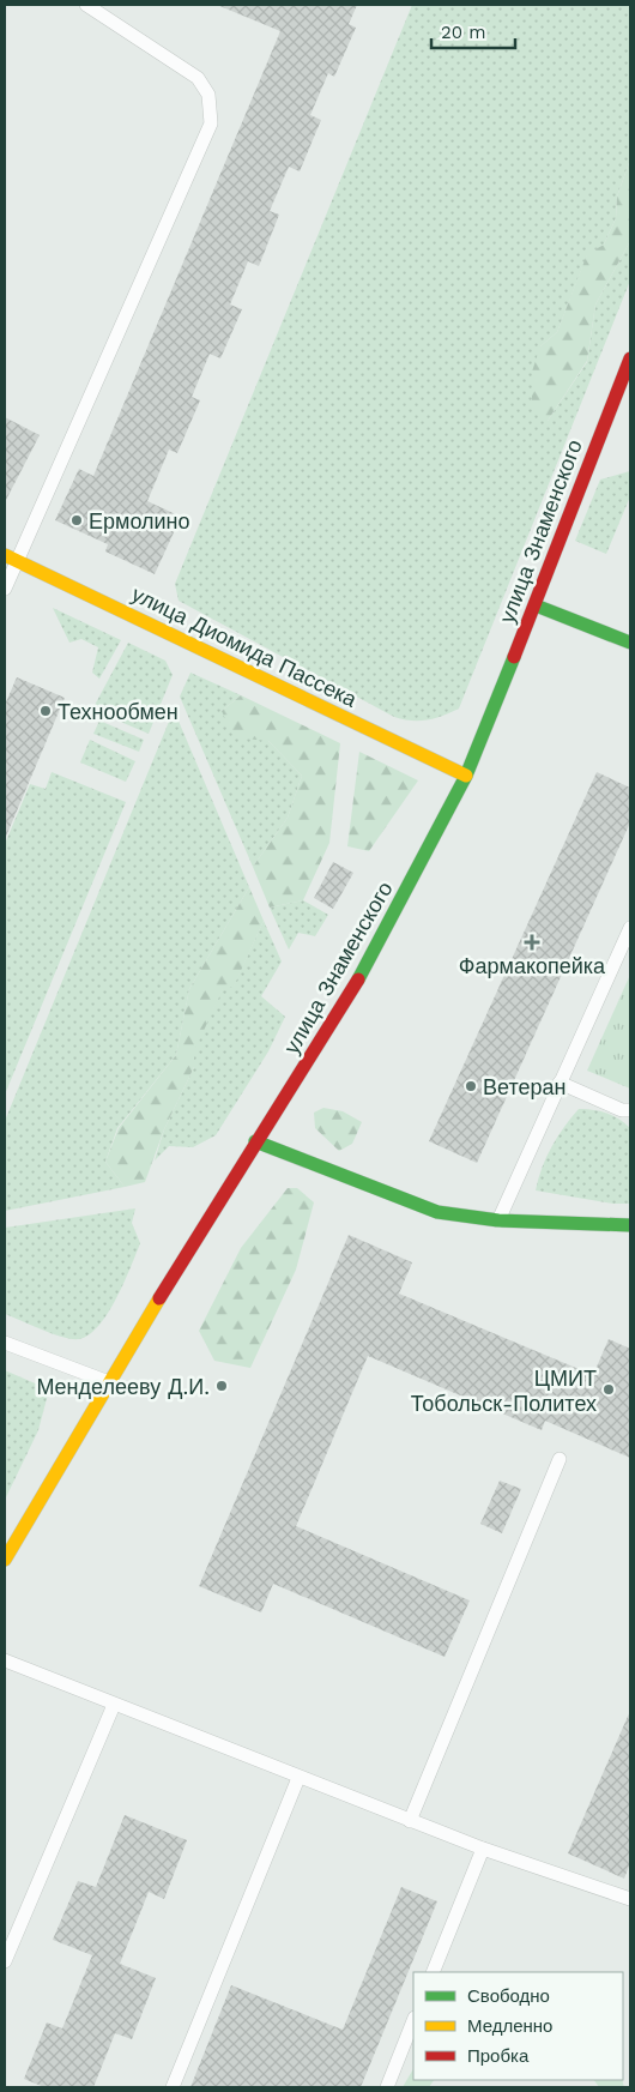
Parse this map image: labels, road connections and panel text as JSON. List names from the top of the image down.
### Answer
{
  "streets": {
    "main road": ["улица Знаменского", "улица Диомида Пассека"]
  },
  "crossings": [
    ["улица Знаменского", "улица Диомида Пассека"]
  ],
  "places": {
    "other": [
      "Ермолино",
      "Технообмен",
      "Ветеран",
      "Менделееву Д.И.",
      "ЦМИТ Тобольск-Политех"
    ],
    "health": ["Фармакопейка"]
  },
  "legend": ["Свободно", "Медленно", "Пробка"],
  "scale_bar": "20 m"
}
